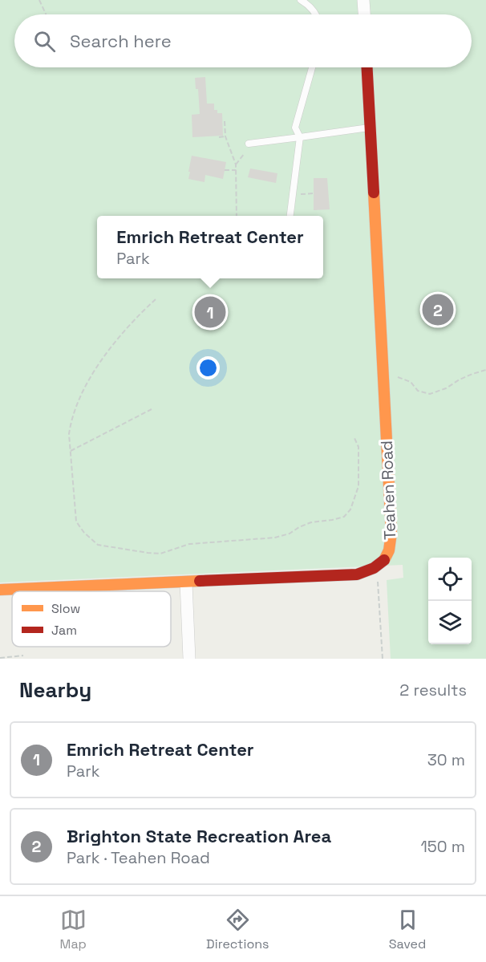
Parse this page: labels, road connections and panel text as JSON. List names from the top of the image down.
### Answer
{
  "streets": {
    "street": ["Teahen Road"]
  },
  "legend": ["Slow", "Jam"],
  "page": {
    "search": "Search here",
    "popup": ["Emrich Retreat Center", "Park"],
    "pins": ["2", "1"],
    "heading": ["Nearby", "2 results"],
    "list": [
      {
        "mark": "1",
        "name": "Emrich Retreat Center",
        "note": "Park",
        "value": "30 m"
      },
      {
        "mark": "2",
        "name": "Brighton State Recreation Area",
        "note": "Park · Teahen Road",
        "value": "150 m"
      }
    ],
    "nav": ["Map", "Directions", "Saved"]
  }
}
